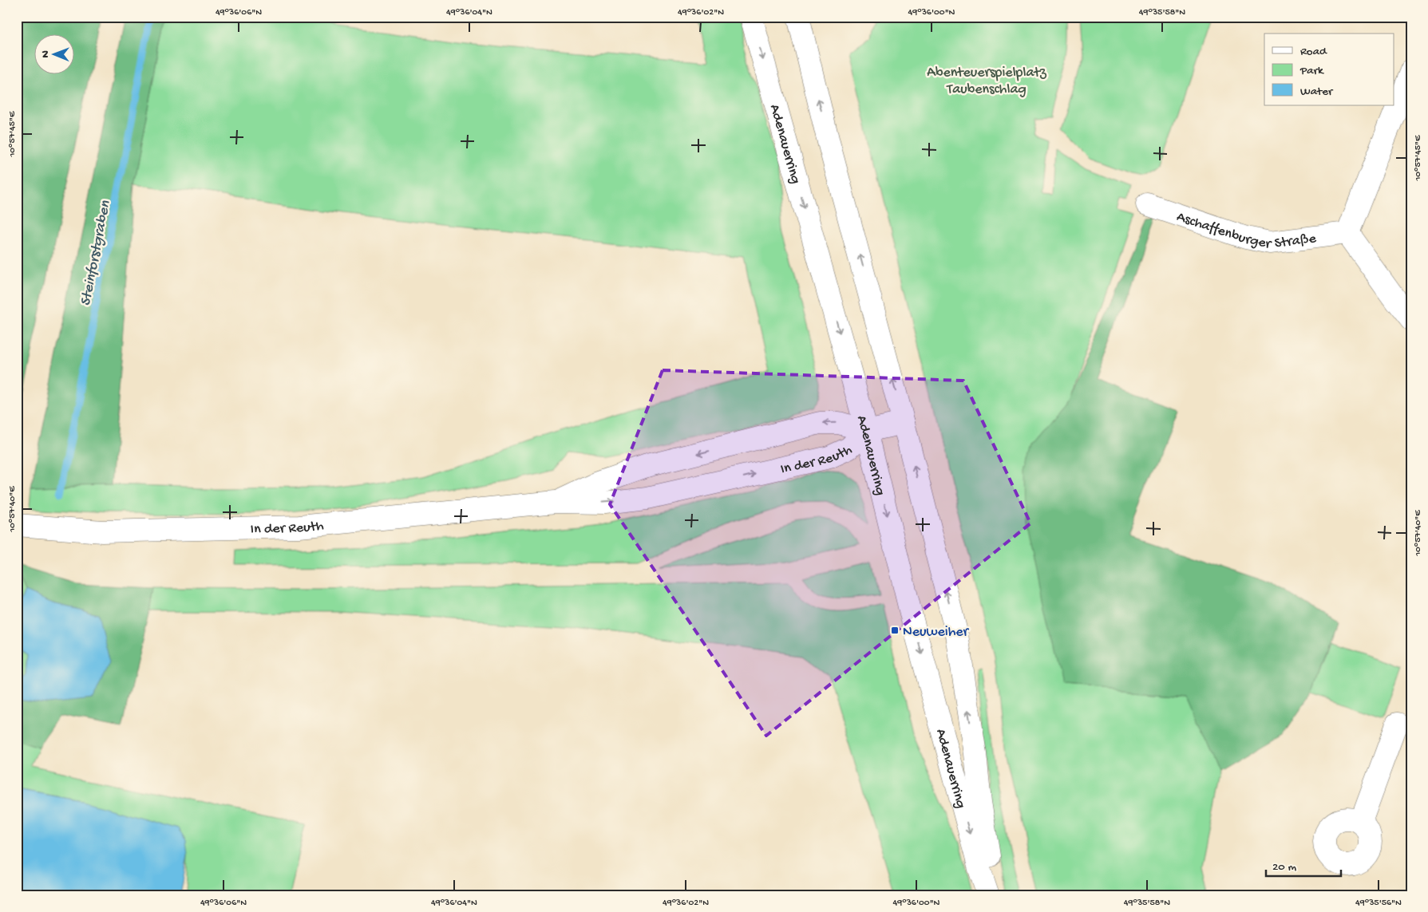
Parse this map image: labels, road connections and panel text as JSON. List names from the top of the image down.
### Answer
{
  "streets": {
    "main road": ["Adenauerring", "Aschaffenburger Straße", "In der Reuth"]
  },
  "crossings": [
    ["Adenauerring", "In der Reuth"]
  ],
  "water": ["Steinforstgraben"],
  "parks": ["Abenteuerspielplatz Taubenschlag"],
  "places": {
    "transit": ["Neuweiher"]
  },
  "legend": ["Road", "Park", "Water"],
  "scale_bar": "20 m",
  "north": "left",
  "coordinates": [
    "49°36'06\"N",
    "49°36'04\"N",
    "49°36'02\"N",
    "49°36'00\"N",
    "49°35'58\"N",
    "10°57'45\"E",
    "10°57'40\"E",
    "49°35'56\"N"
  ]
}
